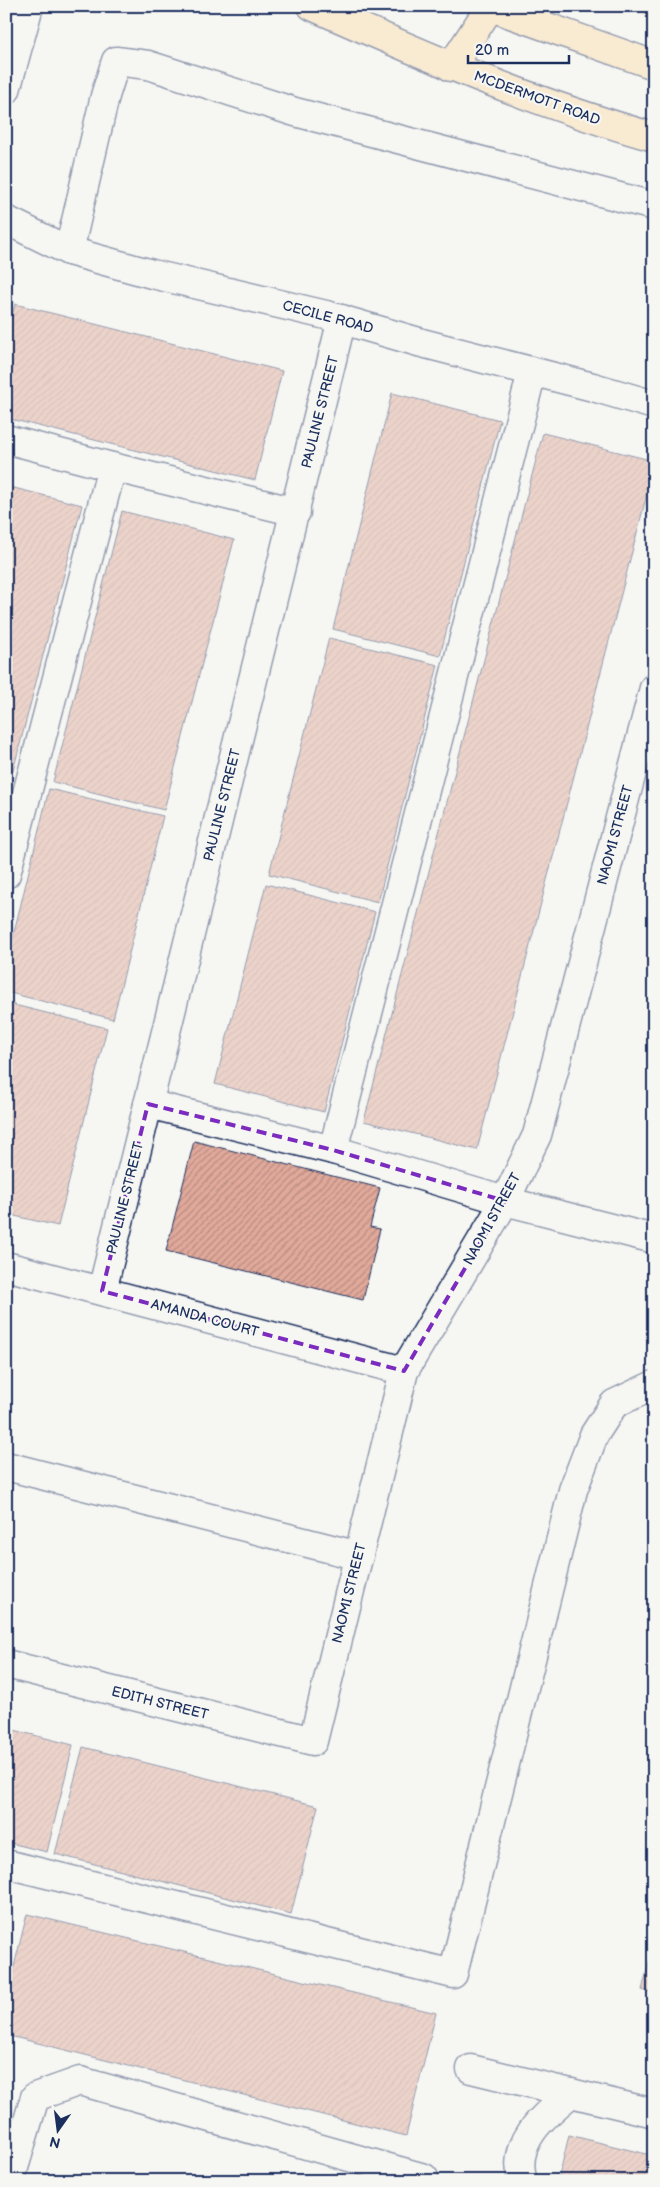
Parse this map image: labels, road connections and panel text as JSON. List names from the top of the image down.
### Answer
{
  "streets": {
    "main road": ["MCDERMOTT ROAD"],
    "street": [
      "CECILE ROAD",
      "PAULINE STREET",
      "NAOMI STREET",
      "AMANDA COURT",
      "EDITH STREET"
    ]
  },
  "crossings": [
    ["CECILE ROAD", "PAULINE STREET"],
    ["PAULINE STREET", "AMANDA COURT"],
    ["NAOMI STREET", "AMANDA COURT"],
    ["NAOMI STREET", "EDITH STREET"]
  ],
  "scale_bar": "20 m",
  "north": "bottom"
}
